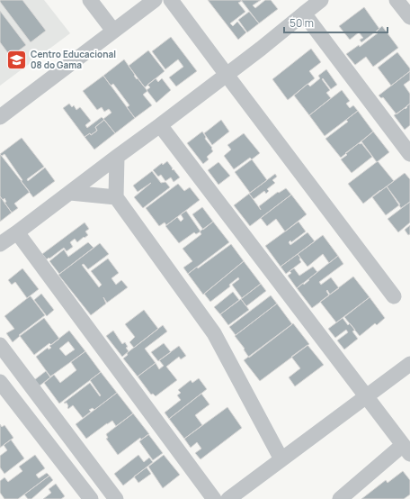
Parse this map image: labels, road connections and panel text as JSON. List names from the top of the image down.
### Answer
{
  "places": {
    "school or university": ["Centro Educacional 08 do Gama"]
  },
  "scale_bar": "50 m"
}
